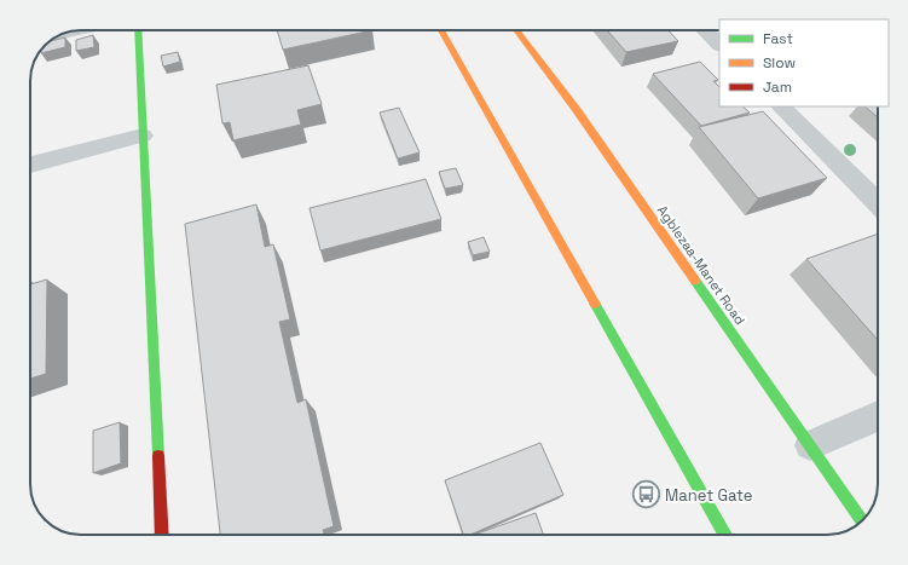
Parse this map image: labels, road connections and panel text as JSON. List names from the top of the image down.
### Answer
{
  "streets": {
    "main road": ["Agblezaa-Manet Road"]
  },
  "places": {
    "bus stop": ["Manet Gate"]
  },
  "legend": ["Fast", "Slow", "Jam"]
}
